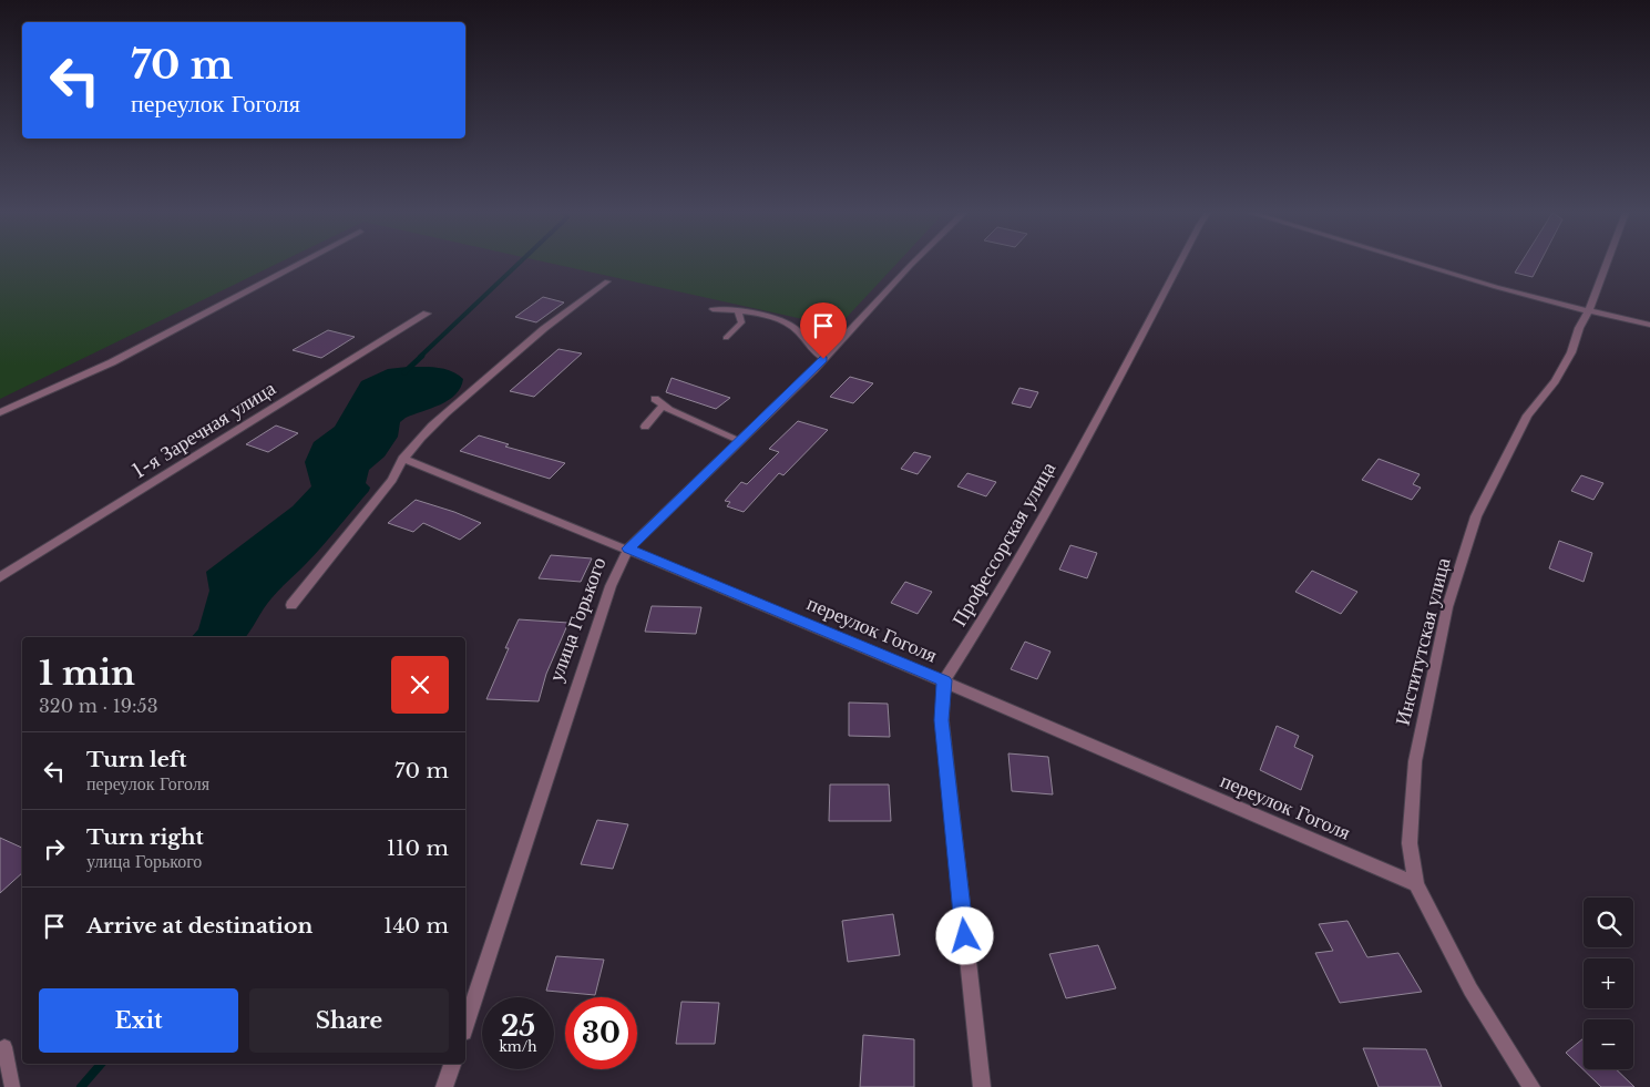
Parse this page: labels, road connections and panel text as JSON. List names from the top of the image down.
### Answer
{
  "streets": {
    "street": [
      "1-я Заречная улица",
      "Профессорская улица",
      "улица Горького",
      "переулок Гоголя",
      "Институтская улица"
    ]
  },
  "crossings": [
    ["Профессорская улица", "переулок Гоголя"],
    ["улица Горького", "переулок Гоголя"],
    ["переулок Гоголя", "Институтская улица"]
  ],
  "page": {
    "turn": ["70 m", "переулок Гоголя"],
    "heading": ["1 min", "320 m · 19:53"],
    "list": [
      {
        "name": "Turn left",
        "note": "переулок Гоголя",
        "value": "70 m"
      },
      {
        "name": "Turn right",
        "note": "улица Горького",
        "value": "110 m"
      },
      {
        "name": "Arrive at destination",
        "value": "140 m"
      }
    ],
    "map_buttons": ["+", "−"],
    "buttons": ["Exit", "Share"],
    "speed": "25 km/h",
    "limit": "30"
  }
}
